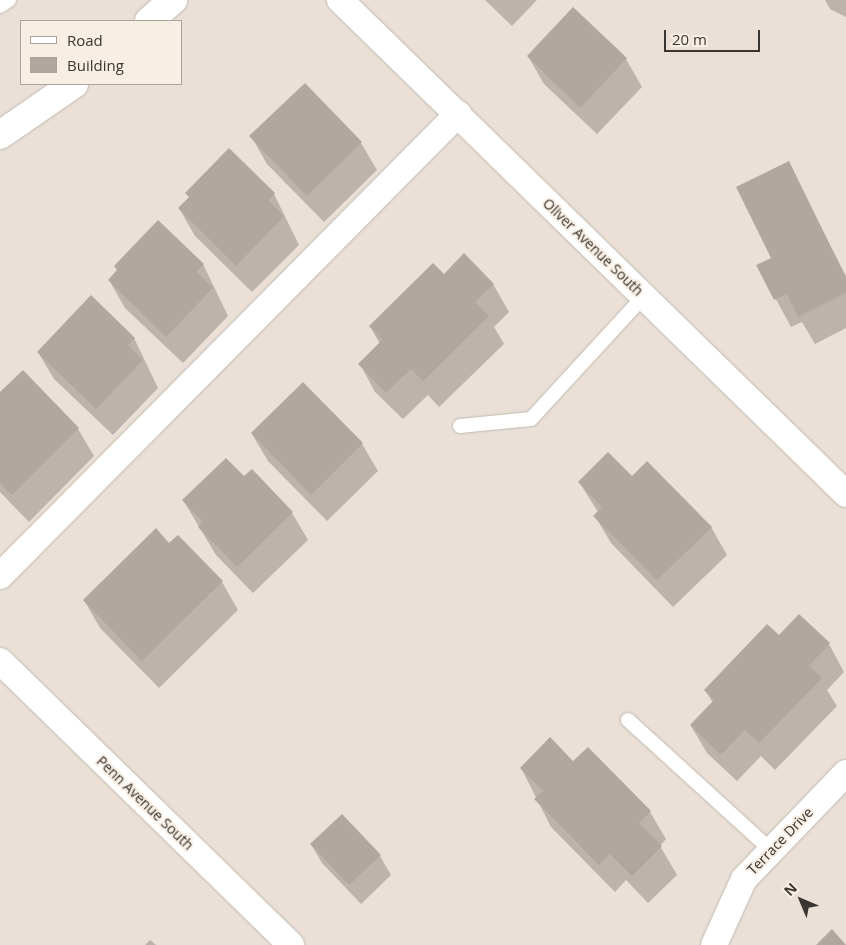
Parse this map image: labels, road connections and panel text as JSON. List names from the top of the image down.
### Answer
{
  "streets": {
    "street": ["Oliver Avenue South", "Penn Avenue South", "Terrace Drive"]
  },
  "legend": ["Road", "Building"],
  "scale_bar": "20 m",
  "north": "top left"
}
